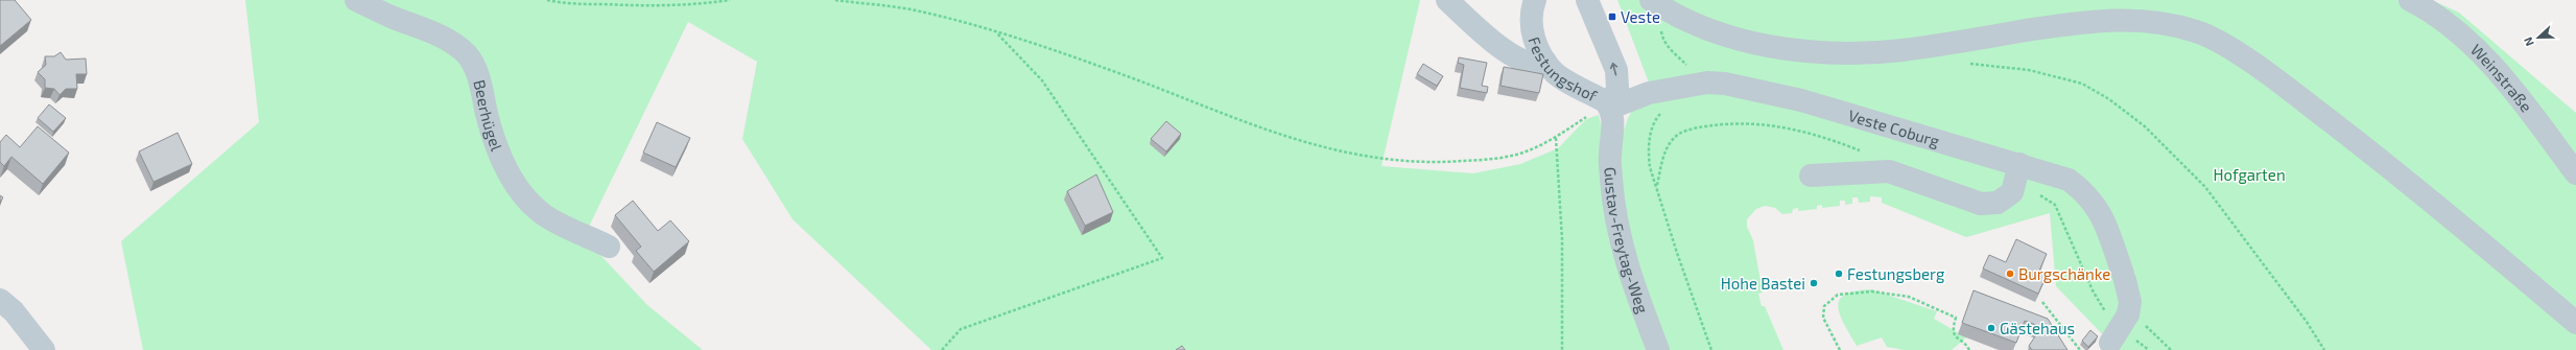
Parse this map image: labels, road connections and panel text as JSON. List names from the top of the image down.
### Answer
{
  "streets": {
    "street": [
      "Festungshof",
      "Weinstraße",
      "Beerhügel",
      "Veste Coburg",
      "Gustav-Freytag-Weg"
    ]
  },
  "crossings": [
    ["Festungshof", "Veste Coburg"],
    ["Festungshof", "Gustav-Freytag-Weg"],
    ["Veste Coburg", "Gustav-Freytag-Weg"]
  ],
  "parks": ["Hofgarten"],
  "places": {
    "transit": ["Veste"],
    "other": [
      "Festungsberg",
      "Burgschänke",
      "Hohe Bastei",
      "Gästehaus"
    ]
  },
  "north": "left"
}
